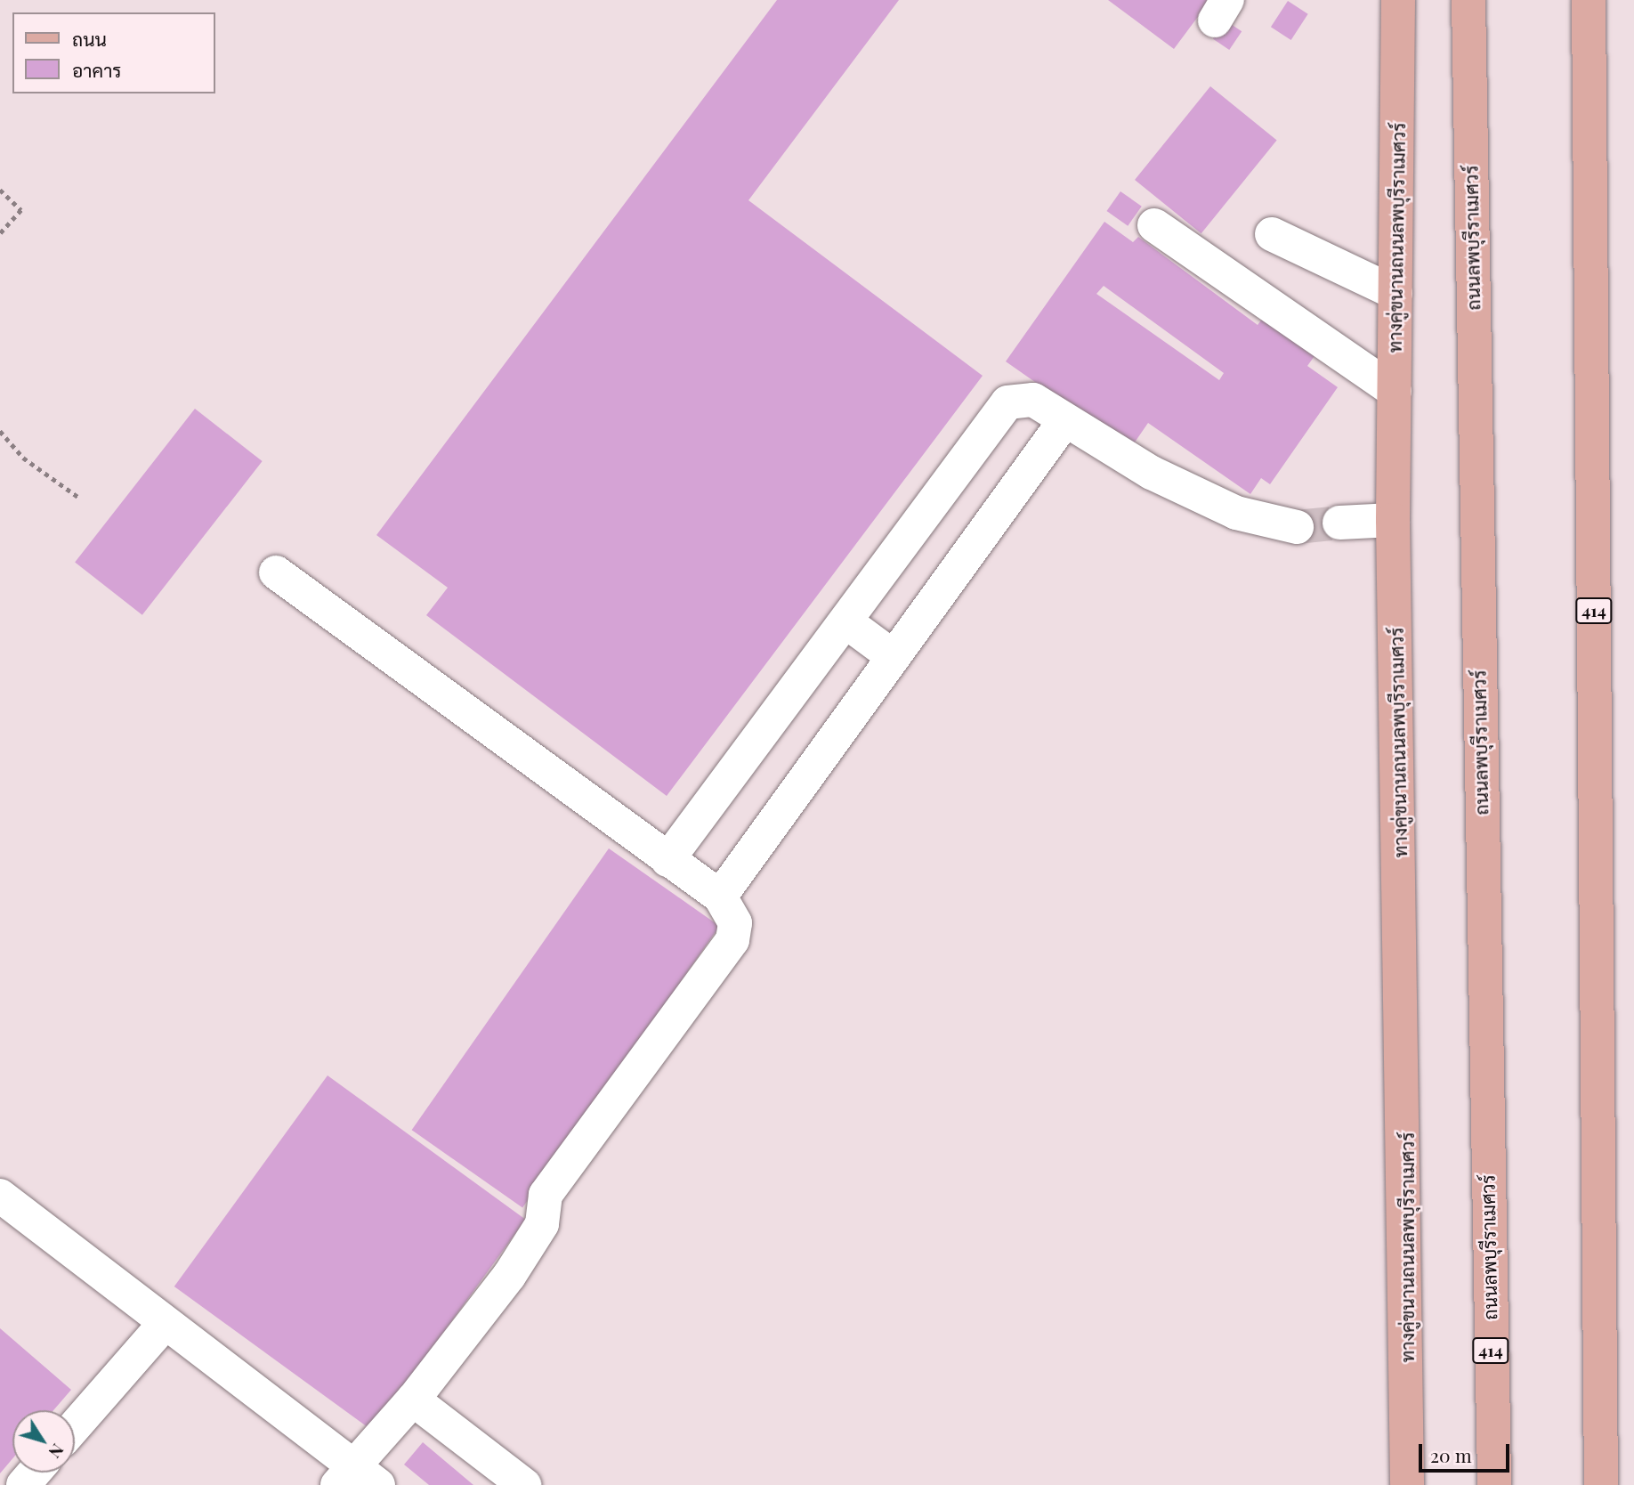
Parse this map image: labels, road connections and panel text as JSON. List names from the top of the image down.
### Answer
{
  "streets": {
    "main road": ["ทางคู่ขนานถนนลพบุรีราเมศวร์", "ถนนลพบุรีราเมศวร์", "414"]
  },
  "legend": ["ถนน", "อาคาร"],
  "scale_bar": "20 m",
  "north": "bottom right"
}
